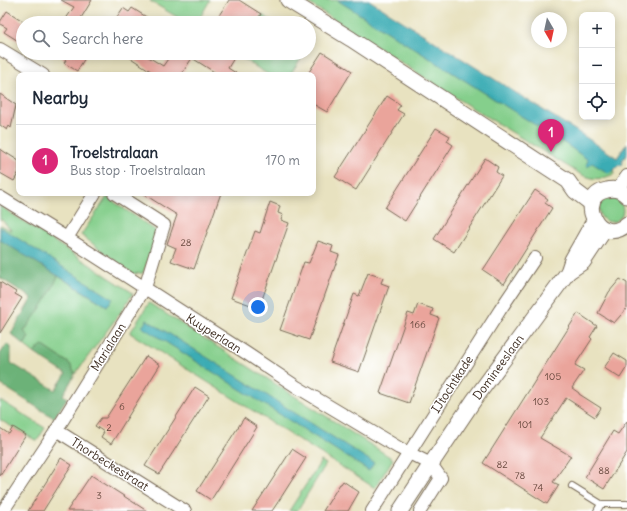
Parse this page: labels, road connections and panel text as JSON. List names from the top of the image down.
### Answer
{
  "streets": {
    "street": [
      "Kuyperlaan",
      "Marialaan",
      "Domineeslaan",
      "IJtochtkade",
      "Thorbeckestraat"
    ]
  },
  "crossings": [
    ["Kuyperlaan", "Marialaan"],
    ["Kuyperlaan", "Domineeslaan"],
    ["Kuyperlaan", "IJtochtkade"],
    ["Marialaan", "Thorbeckestraat"]
  ],
  "house_numbers": [
    "28",
    "166",
    "105",
    "103",
    "6",
    "101",
    "2",
    "82",
    "88",
    "78",
    "74",
    "3"
  ],
  "north": "bottom",
  "page": {
    "map_buttons": ["+", "−"],
    "search": "Search here",
    "heading": "Nearby",
    "pins": "1",
    "list": [
      {
        "mark": "1",
        "name": "Troelstralaan",
        "note": "Bus stop · Troelstralaan",
        "value": "170 m"
      }
    ]
  }
}
